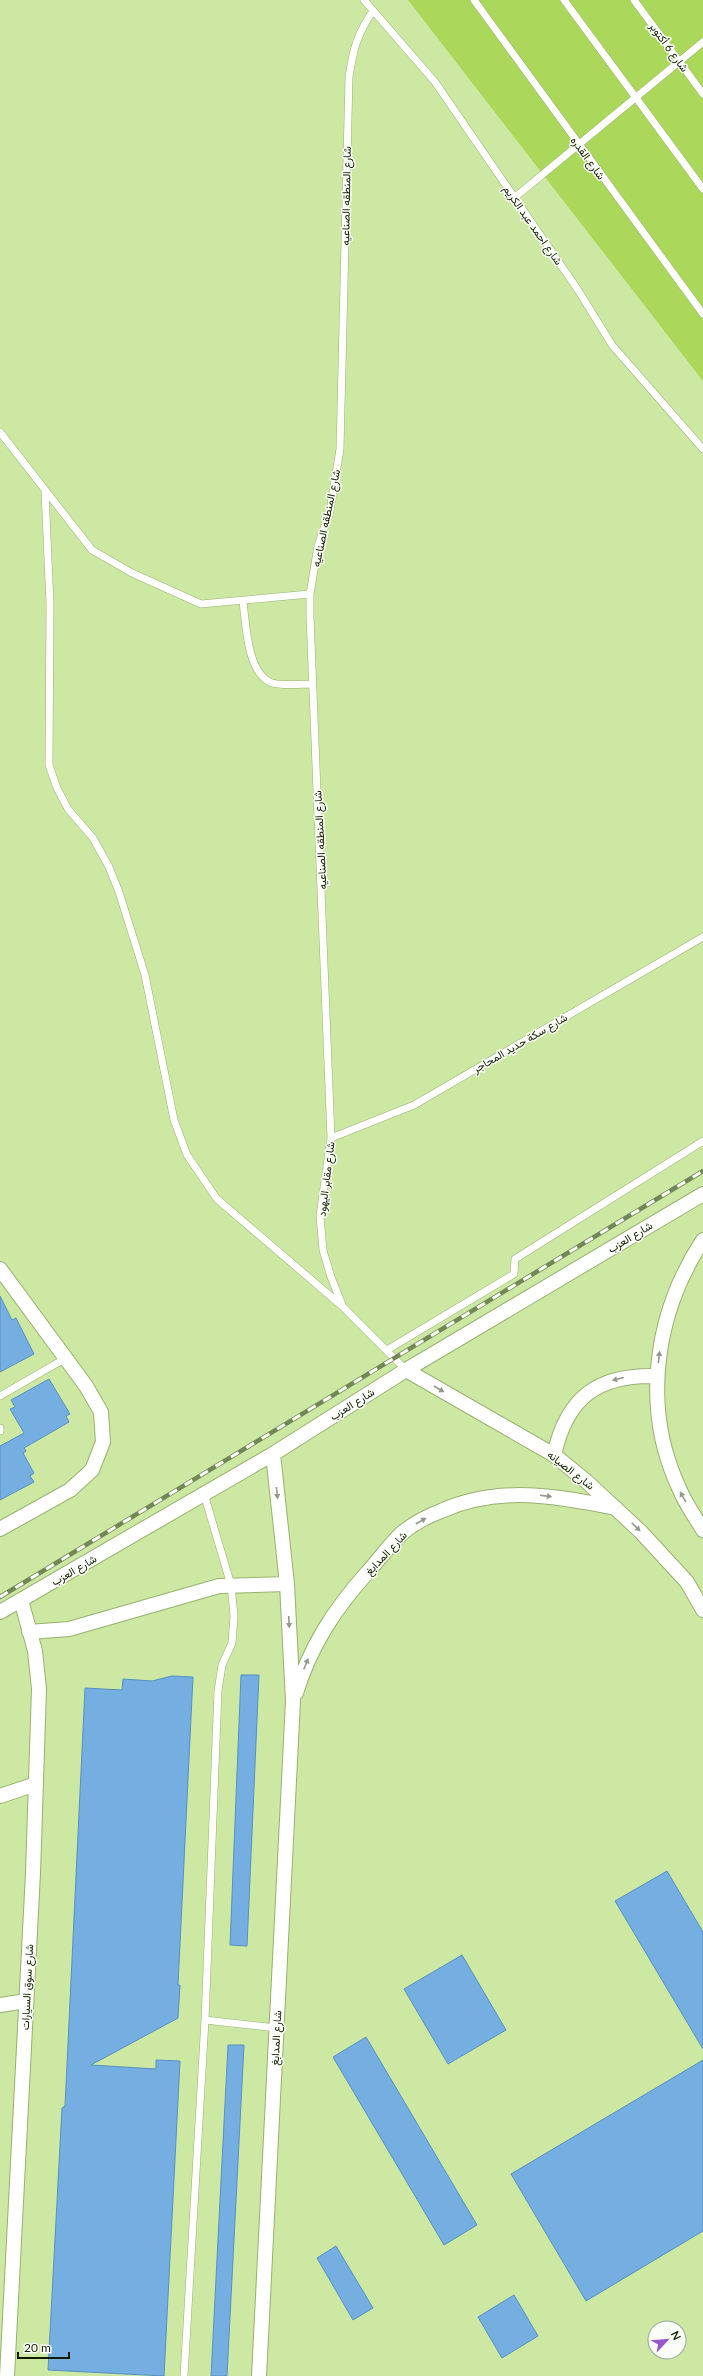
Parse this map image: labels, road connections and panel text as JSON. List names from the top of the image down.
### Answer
{
  "streets": {
    "street": [
      "شارع العزب",
      "شارع الصيانه",
      "شارع المدابغ",
      "شارع سوق السيارات"
    ],
    "lane": [
      "شارع 6 أكتوبر",
      "شارع القدره",
      "شارع المنطقه الصناعيه",
      "شارع احمد عبد الكريم",
      "شارع سكة حديد المحاجر",
      "شارع مقابر اليهود"
    ]
  },
  "crossings": [
    ["شارع المنطقه الصناعيه", "شارع احمد عبد الكريم"],
    ["شارع المنطقه الصناعيه", "شارع مقابر اليهود"],
    ["شارع سكة حديد المحاجر", "شارع مقابر اليهود"],
    ["شارع مقابر اليهود", "شارع العزب"],
    ["شارع مقابر اليهود", "شارع الصيانه"],
    ["شارع العزب", "شارع الصيانه"],
    ["شارع العزب", "شارع المدابغ"],
    ["شارع العزب", "شارع سوق السيارات"],
    ["شارع الصيانه", "شارع المدابغ"]
  ],
  "one_way": ["شارع الصيانه"],
  "scale_bar": "20 m",
  "north": "top right"
}
